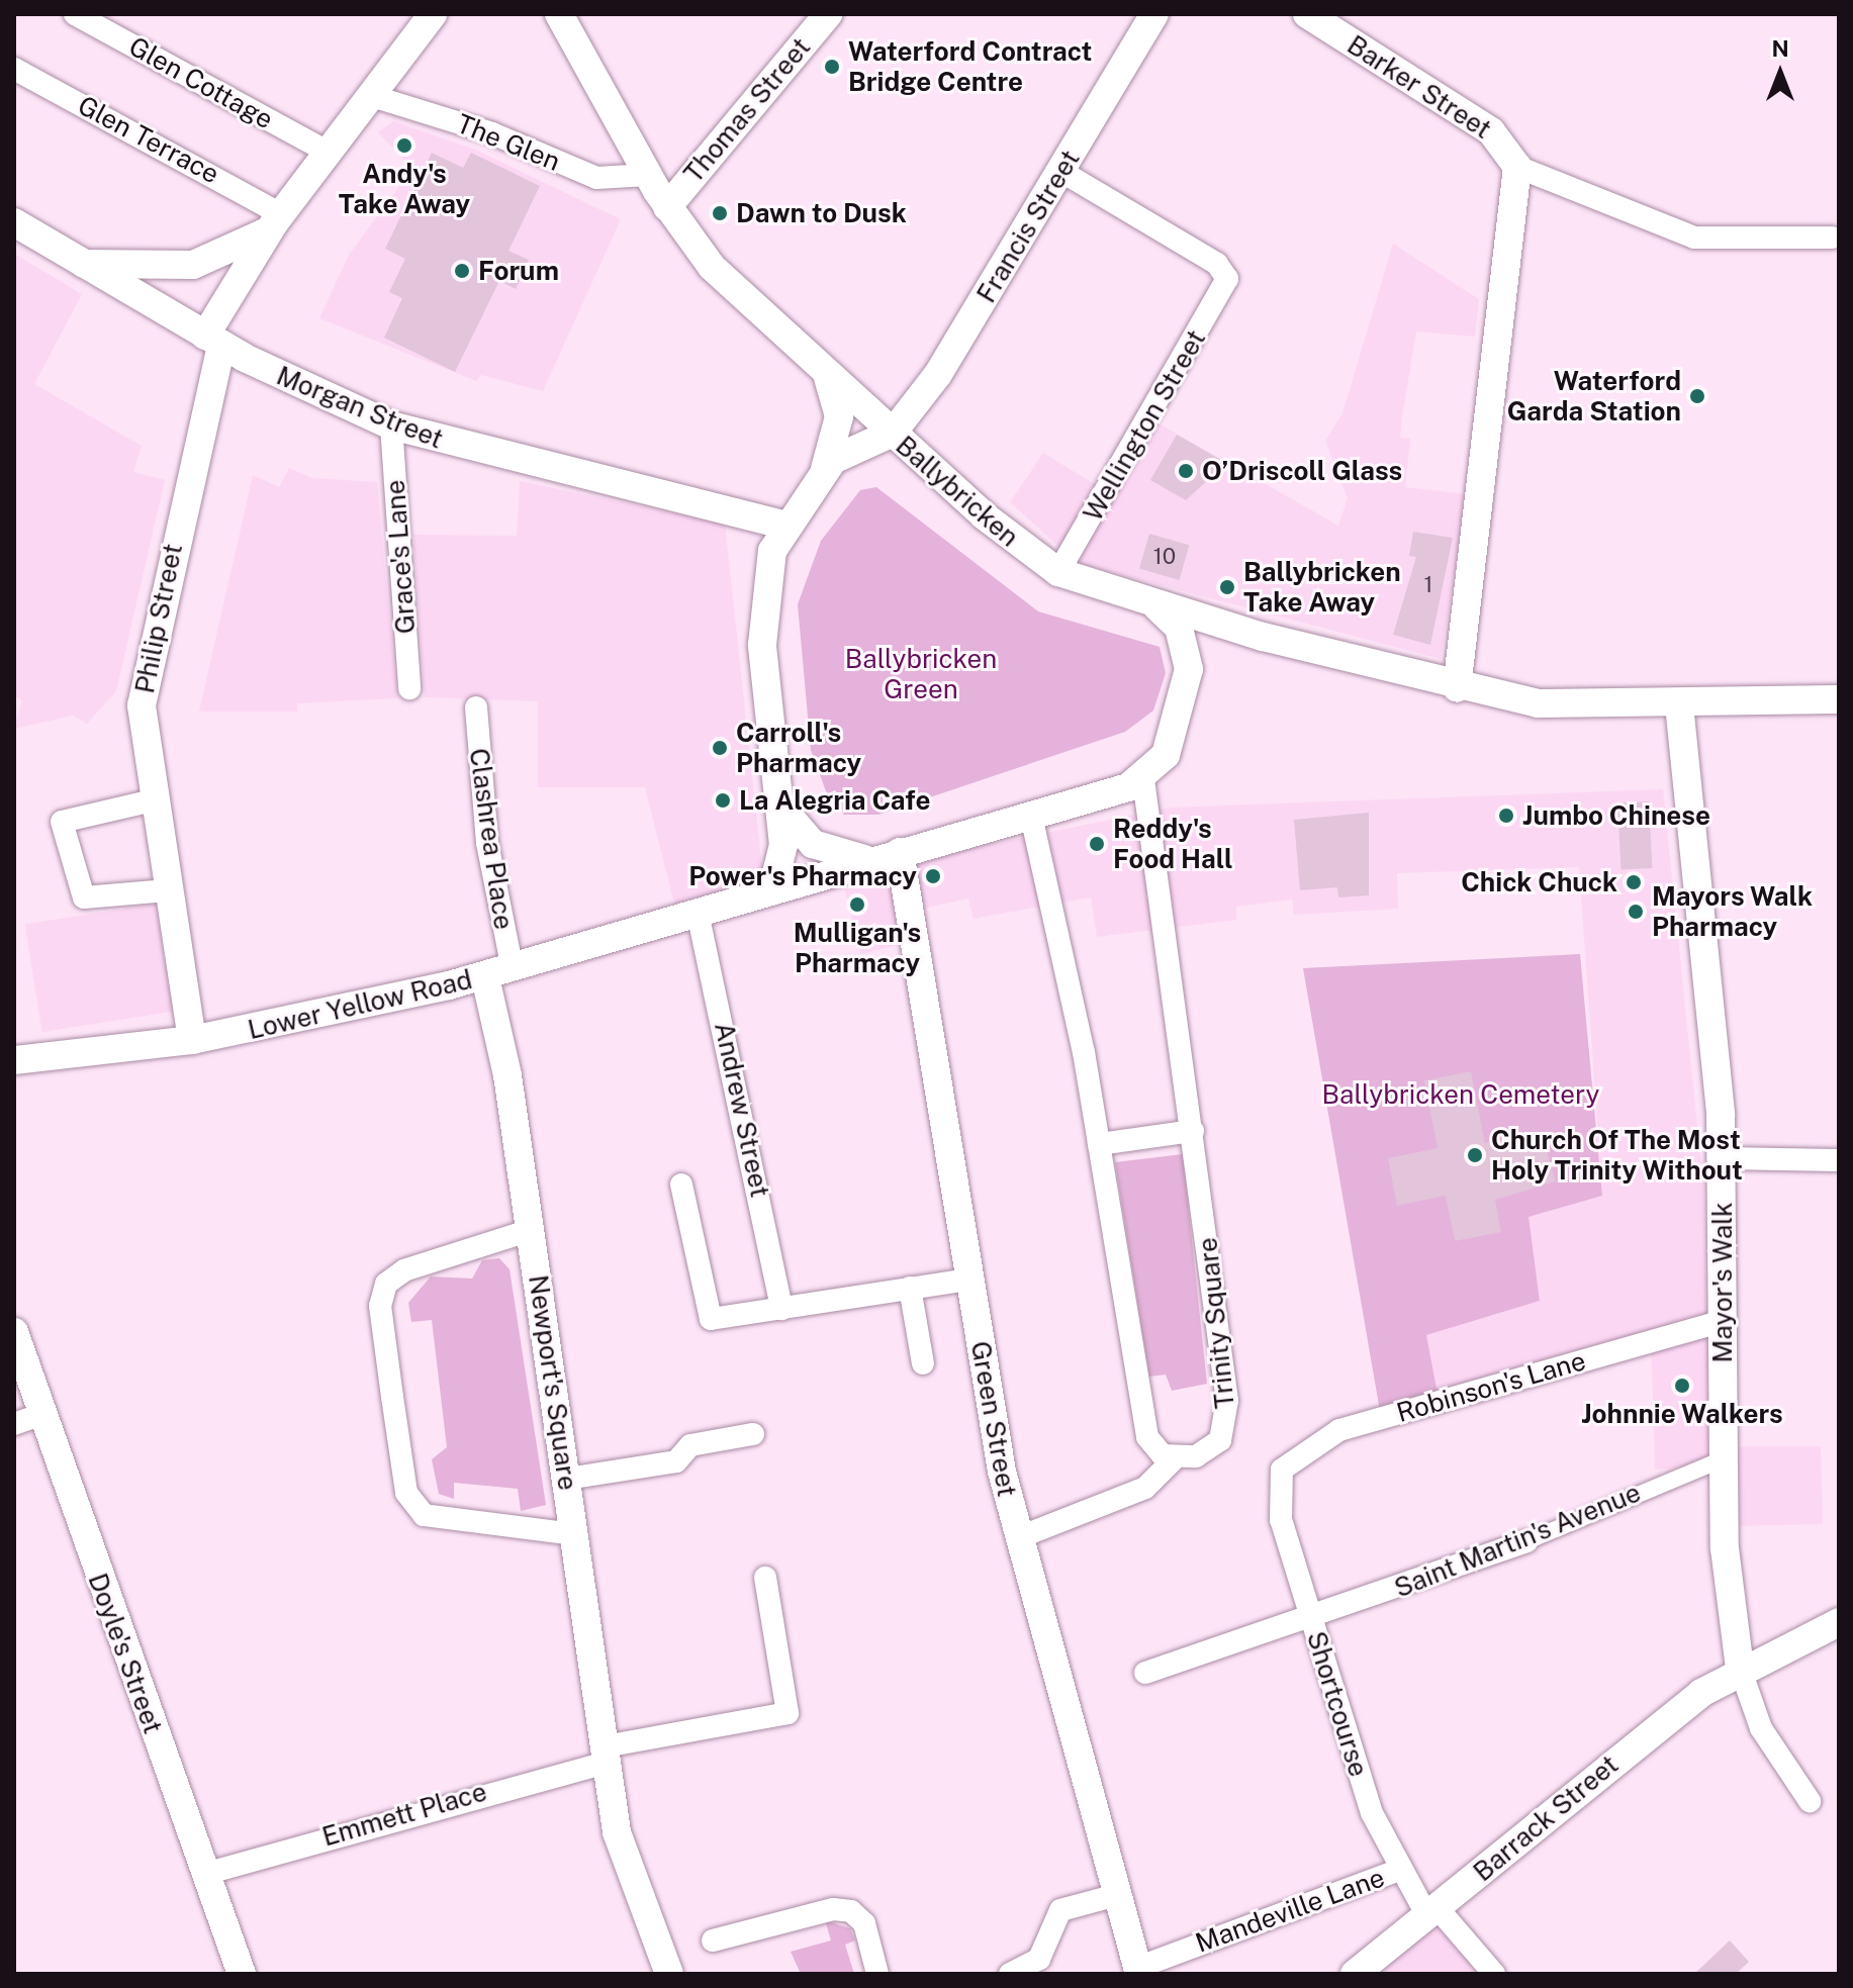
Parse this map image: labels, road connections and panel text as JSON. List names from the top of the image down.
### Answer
{
  "streets": {
    "street": [
      "Glen Cottage",
      "Barker Street",
      "Thomas Street",
      "Glen Terrace",
      "The Glen",
      "Francis Street",
      "Morgan Street",
      "Wellington Street",
      "Ballybricken",
      "Grace's Lane",
      "Philip Street",
      "Clashrea Place",
      "Lower Yellow Road",
      "Andrew Street",
      "Mayor's Walk",
      "Trinity Square",
      "Newport's Square",
      "Robinson's Lane",
      "Green Street",
      "Saint Martin's Avenue",
      "Doyle's Street",
      "Shortcourse",
      "Emmett Place",
      "Barrack Street",
      "Mandeville Lane"
    ]
  },
  "crossings": [
    ["Francis Street", "Wellington Street"],
    ["Francis Street", "Ballybricken"],
    ["Morgan Street", "Ballybricken"],
    ["Morgan Street", "Grace's Lane"],
    ["Morgan Street", "Philip Street"],
    ["Wellington Street", "Ballybricken"],
    ["Ballybricken", "Lower Yellow Road"],
    ["Ballybricken", "Andrew Street"],
    ["Ballybricken", "Mayor's Walk"],
    ["Ballybricken", "Trinity Square"],
    ["Ballybricken", "Green Street"],
    ["Philip Street", "Lower Yellow Road"],
    ["Clashrea Place", "Lower Yellow Road"],
    ["Lower Yellow Road", "Andrew Street"],
    ["Lower Yellow Road", "Newport's Square"],
    ["Mayor's Walk", "Robinson's Lane"],
    ["Mayor's Walk", "Saint Martin's Avenue"],
    ["Mayor's Walk", "Barrack Street"],
    ["Newport's Square", "Emmett Place"],
    ["Robinson's Lane", "Shortcourse"],
    ["Green Street", "Mandeville Lane"],
    ["Saint Martin's Avenue", "Shortcourse"],
    ["Doyle's Street", "Emmett Place"],
    ["Shortcourse", "Barrack Street"],
    ["Shortcourse", "Mandeville Lane"]
  ],
  "parks": ["Ballybricken Green", "Ballybricken Cemetery"],
  "places": [
    "Waterford Contract Bridge Centre",
    "Andy's Take Away",
    "Dawn to Dusk",
    "Forum",
    "Waterford Garda Station",
    "O’Driscoll Glass",
    "Ballybricken Take Away",
    "Carroll's Pharmacy",
    "La Alegria Cafe",
    "Jumbo Chinese",
    "Reddy's Food Hall",
    "Power's Pharmacy",
    "Chick Chuck",
    "Mulligan's Pharmacy",
    "Mayors Walk Pharmacy",
    "Church Of The Most Holy Trinity Without",
    "Johnnie Walkers"
  ],
  "house_numbers": ["10", "1"],
  "north": "top"
}
